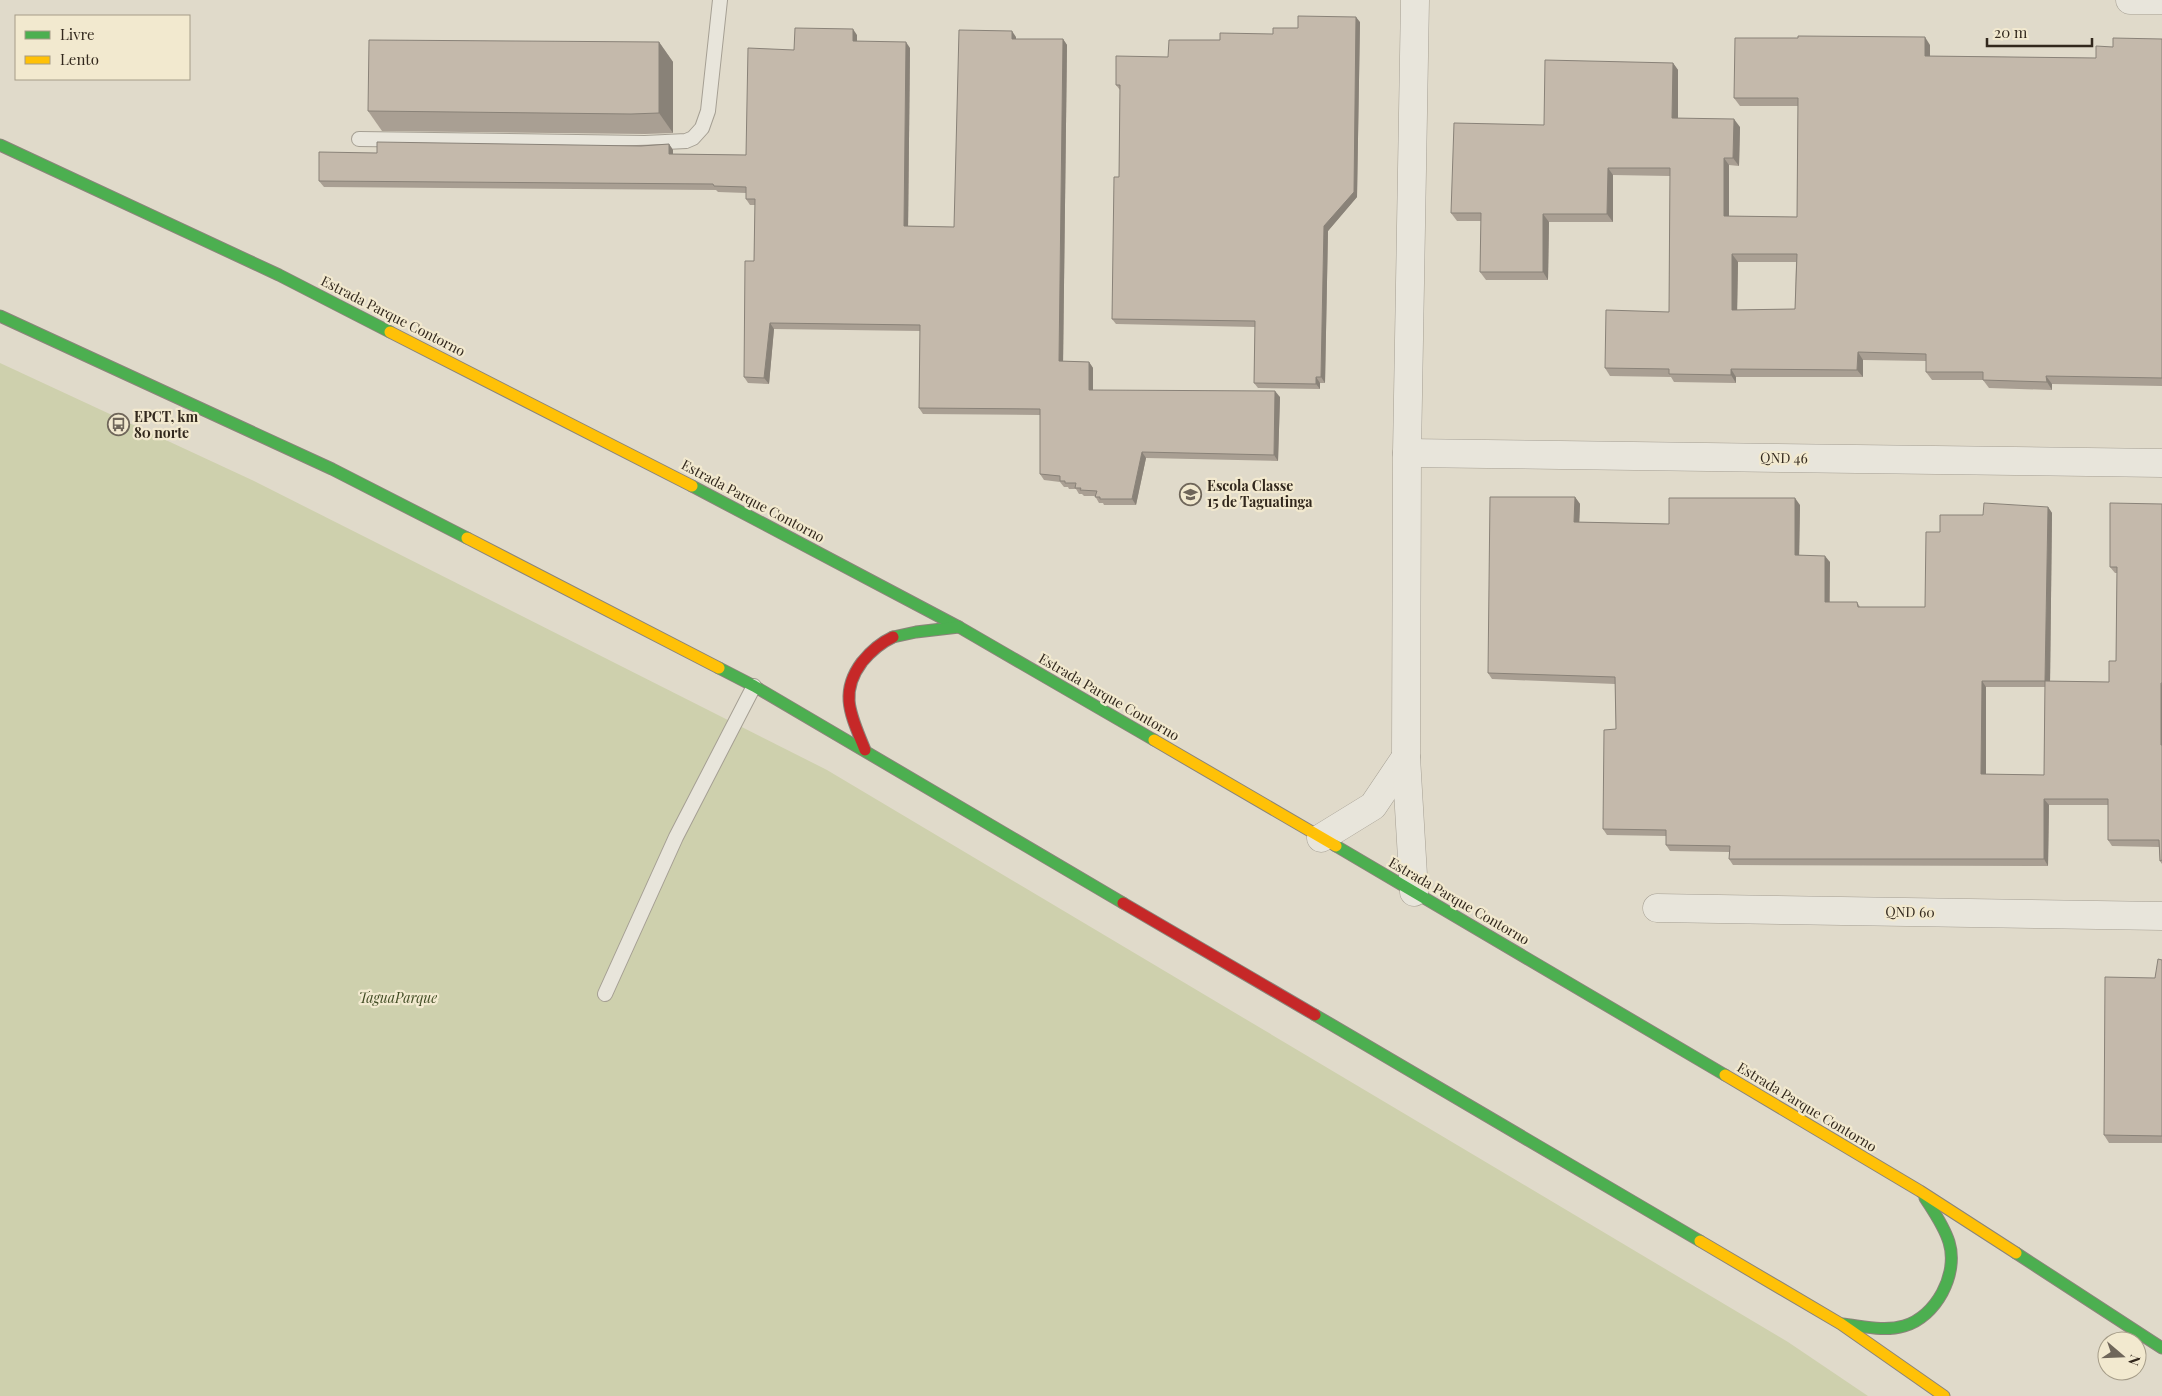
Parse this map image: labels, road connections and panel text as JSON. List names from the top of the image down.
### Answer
{
  "streets": {
    "highway": ["Estrada Parque Contorno"],
    "street": ["QND 46", "QND 60"]
  },
  "parks": ["TaguaParque"],
  "places": {
    "bus stop": ["EPCT, km 80 norte"],
    "school or university": ["Escola Classe 15 de Taguatinga"]
  },
  "legend": ["Livre", "Lento"],
  "scale_bar": "20 m",
  "north": "right"
}
